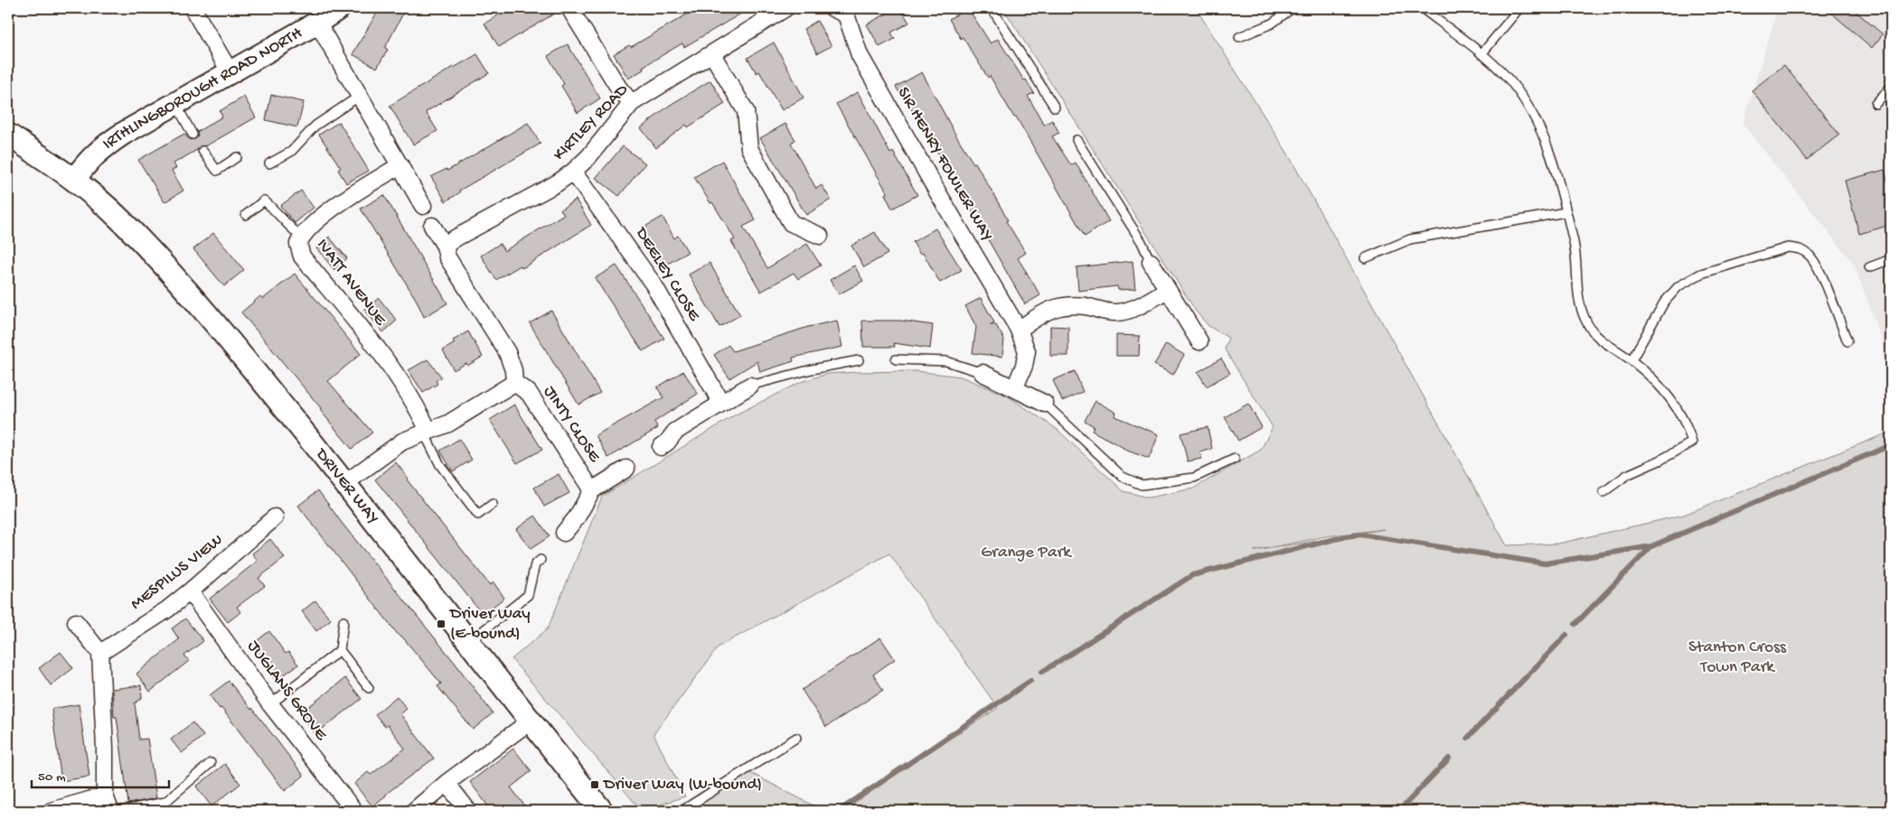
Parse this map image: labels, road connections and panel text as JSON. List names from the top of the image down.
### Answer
{
  "streets": {
    "main road": ["IRTHLINGBOROUGH ROAD NORTH", "DRIVER WAY"],
    "street": [
      "KIRTLEY ROAD",
      "SIR HENRY FOWLER WAY",
      "DEELEY CLOSE",
      "IVATT AVENUE",
      "JINTY CLOSE",
      "MESPILUS VIEW",
      "JUGLANS GROVE"
    ]
  },
  "crossings": [
    ["IRTHLINGBOROUGH ROAD NORTH", "DRIVER WAY"],
    ["KIRTLEY ROAD", "DEELEY CLOSE"],
    ["MESPILUS VIEW", "JUGLANS GROVE"]
  ],
  "parks": ["Grange Park", "Stanton Cross Town Park"],
  "places": {
    "transit": ["Driver Way (E-bound)", "Driver Way (W-bound)"]
  },
  "scale_bar": "50 m"
}
